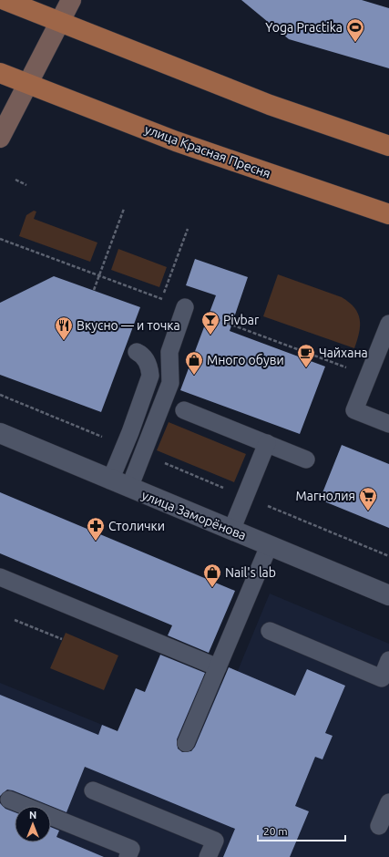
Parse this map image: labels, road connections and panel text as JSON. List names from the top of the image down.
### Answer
{
  "streets": {
    "main road": ["улица Красная Пресня"],
    "street": ["улица Заморёнова"]
  },
  "places": {
    "sports": ["Yoga Practika"],
    "bar": ["Pivbar"],
    "restaurant": ["Вкусно — и точка"],
    "cafe": ["Чайхана"],
    "shop": ["Много обуви", "Nail's lab"],
    "supermarket": ["Магнолия"],
    "pharmacy": ["Столички"]
  },
  "scale_bar": "20 m",
  "north": "top"
}
